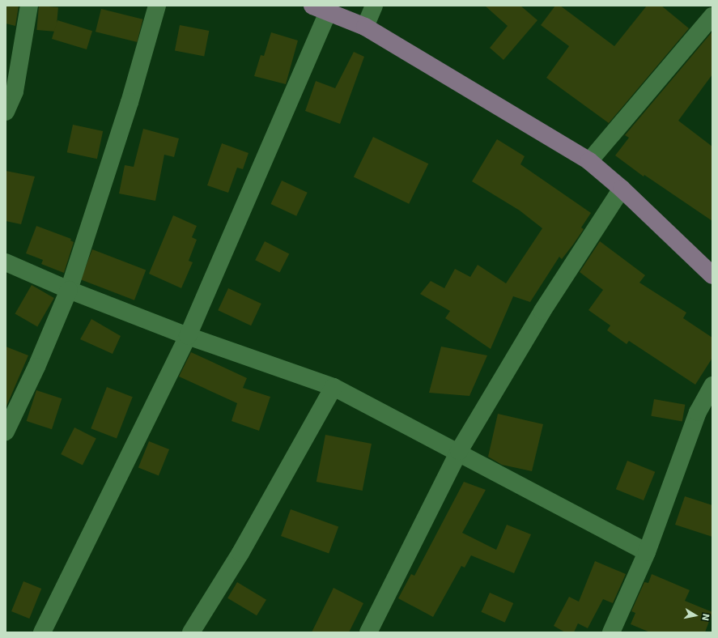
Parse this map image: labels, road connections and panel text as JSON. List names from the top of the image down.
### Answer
{
  "north": "right"
}
